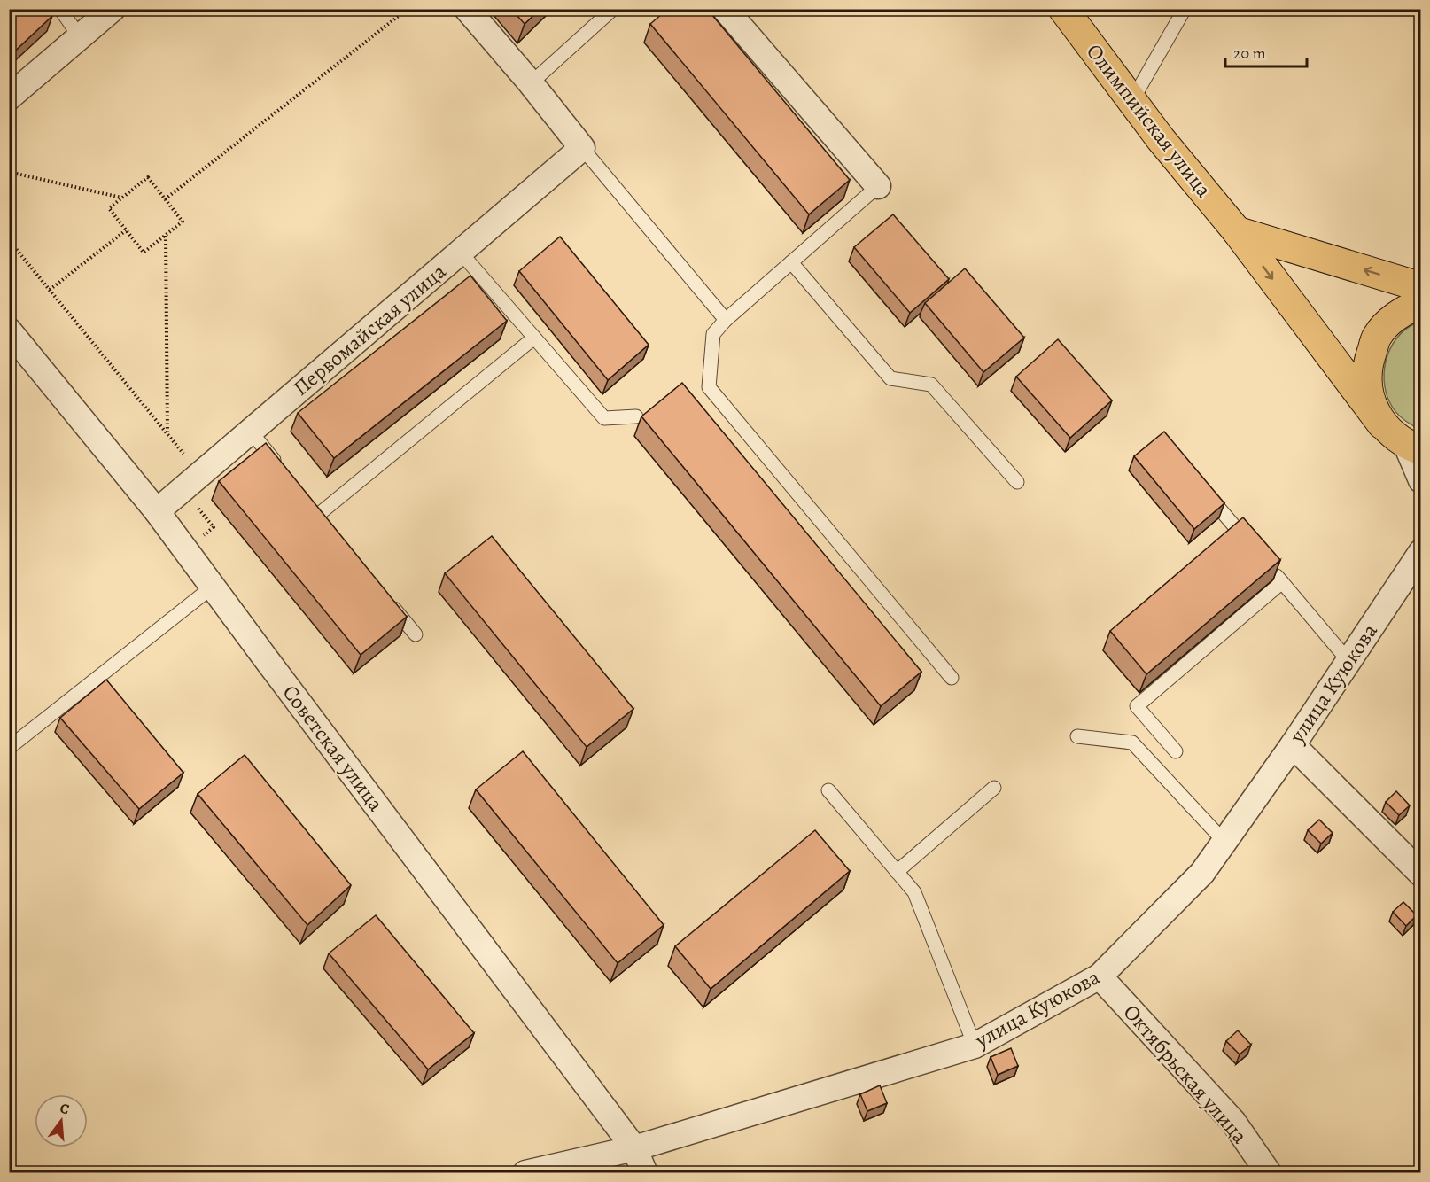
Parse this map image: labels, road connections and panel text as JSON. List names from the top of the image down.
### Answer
{
  "streets": {
    "main road": ["Олимпийская улица"],
    "street": [
      "Первомайская улица",
      "улица Куюкова",
      "Советская улица",
      "Октябрьская улица"
    ]
  },
  "crossings": [
    ["Первомайская улица", "Советская улица"],
    ["улица Куюкова", "Советская улица"],
    ["улица Куюкова", "Октябрьская улица"]
  ],
  "one_way": ["Олимпийская улица"],
  "scale_bar": "20 m",
  "north": "top"
}
